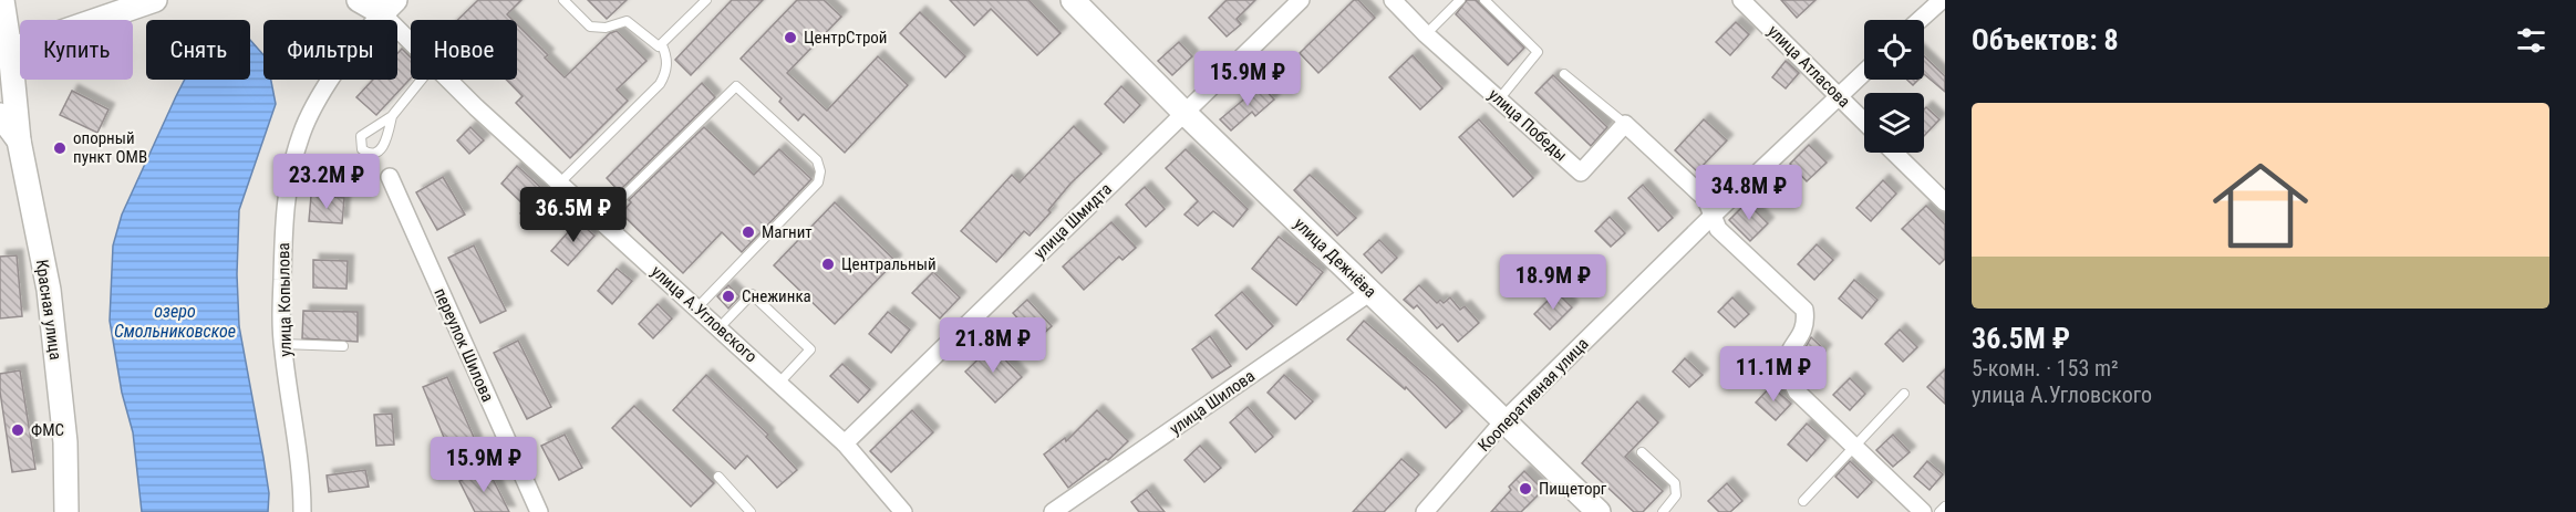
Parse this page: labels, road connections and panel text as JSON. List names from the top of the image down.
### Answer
{
  "streets": {
    "main road": ["улица Дежнёва", "Красная улица"],
    "street": [
      "улица Атласова",
      "улица Победы",
      "улица Шмидта",
      "улица Копылова",
      "улица А.Угловского",
      "переулок Шилова",
      "Кооперативная улица",
      "улица Шилова"
    ]
  },
  "crossings": [
    ["улица Атласова", "Кооперативная улица"],
    ["улица Шмидта", "улица Дежнёва"],
    ["улица Шмидта", "улица А.Угловского"],
    ["улица Дежнёва", "Кооперативная улица"],
    ["улица Дежнёва", "улица Шилова"],
    ["улица Копылова", "улица А.Угловского"]
  ],
  "water": ["озеро Смольниковское"],
  "places": [
    "ЦентрСтрой",
    "опорный пункт ОМВ",
    "Магнит",
    "Центральный",
    "Снежинка",
    "ФМС",
    "Пищеторг"
  ],
  "page": {
    "heading": "Объектов: 8",
    "chip": [
      "Купить",
      "Снять",
      "Фильтры",
      "Новое"
    ],
    "price": [
      "15.9M ₽",
      "23.2M ₽",
      "34.8M ₽",
      "36.5M ₽",
      "18.9M ₽",
      "21.8M ₽",
      "11.1M ₽",
      "15.9M ₽"
    ],
    "list": [
      {
        "name": "36.5M ₽",
        "note": "5-комн. · 153 m² · улица А.Угловского"
      }
    ]
  }
}
